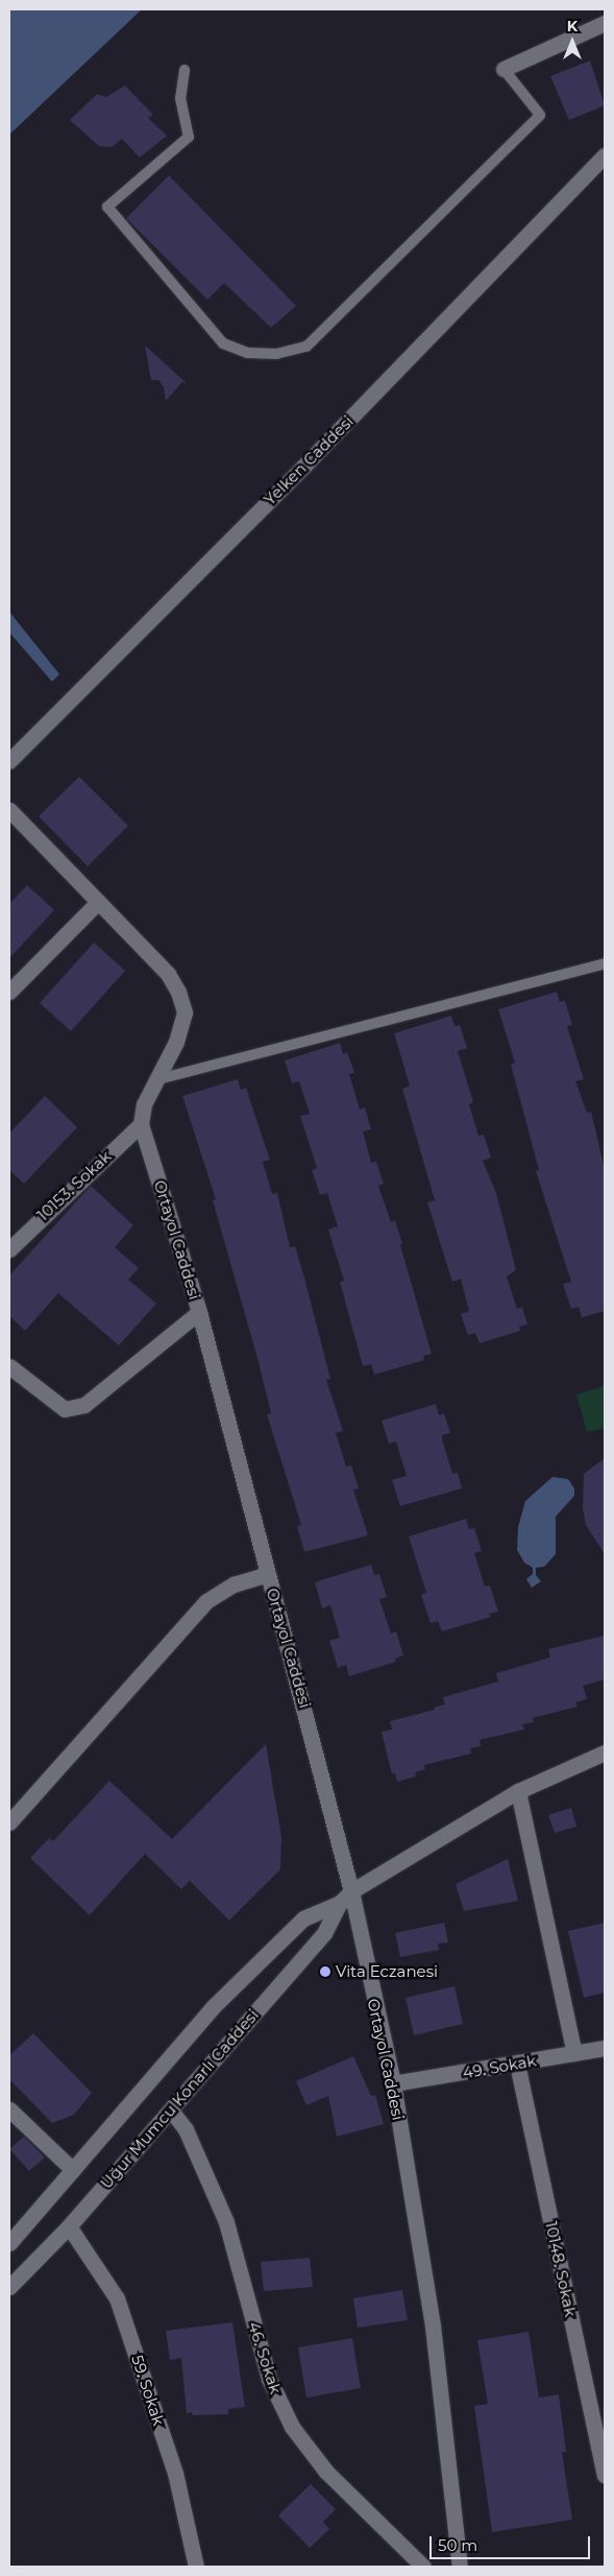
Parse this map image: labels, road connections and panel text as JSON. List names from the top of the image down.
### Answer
{
  "streets": {
    "street": [
      "Yelken Caddesi",
      "10153. Sokak",
      "Ortayol Caddesi",
      "49. Sokak",
      "Uğur Mumcu Konarlı Caddesi",
      "10148. Sokak",
      "46. Sokak",
      "59. Sokak"
    ]
  },
  "crossings": [
    ["10153. Sokak", "Ortayol Caddesi"],
    ["Ortayol Caddesi", "49. Sokak"],
    ["Ortayol Caddesi", "Uğur Mumcu Konarlı Caddesi"],
    ["49. Sokak", "10148. Sokak"],
    ["Uğur Mumcu Konarlı Caddesi", "46. Sokak"],
    ["Uğur Mumcu Konarlı Caddesi", "59. Sokak"]
  ],
  "places": ["Vita Eczanesi"],
  "scale_bar": "50 m",
  "north": "top"
}
